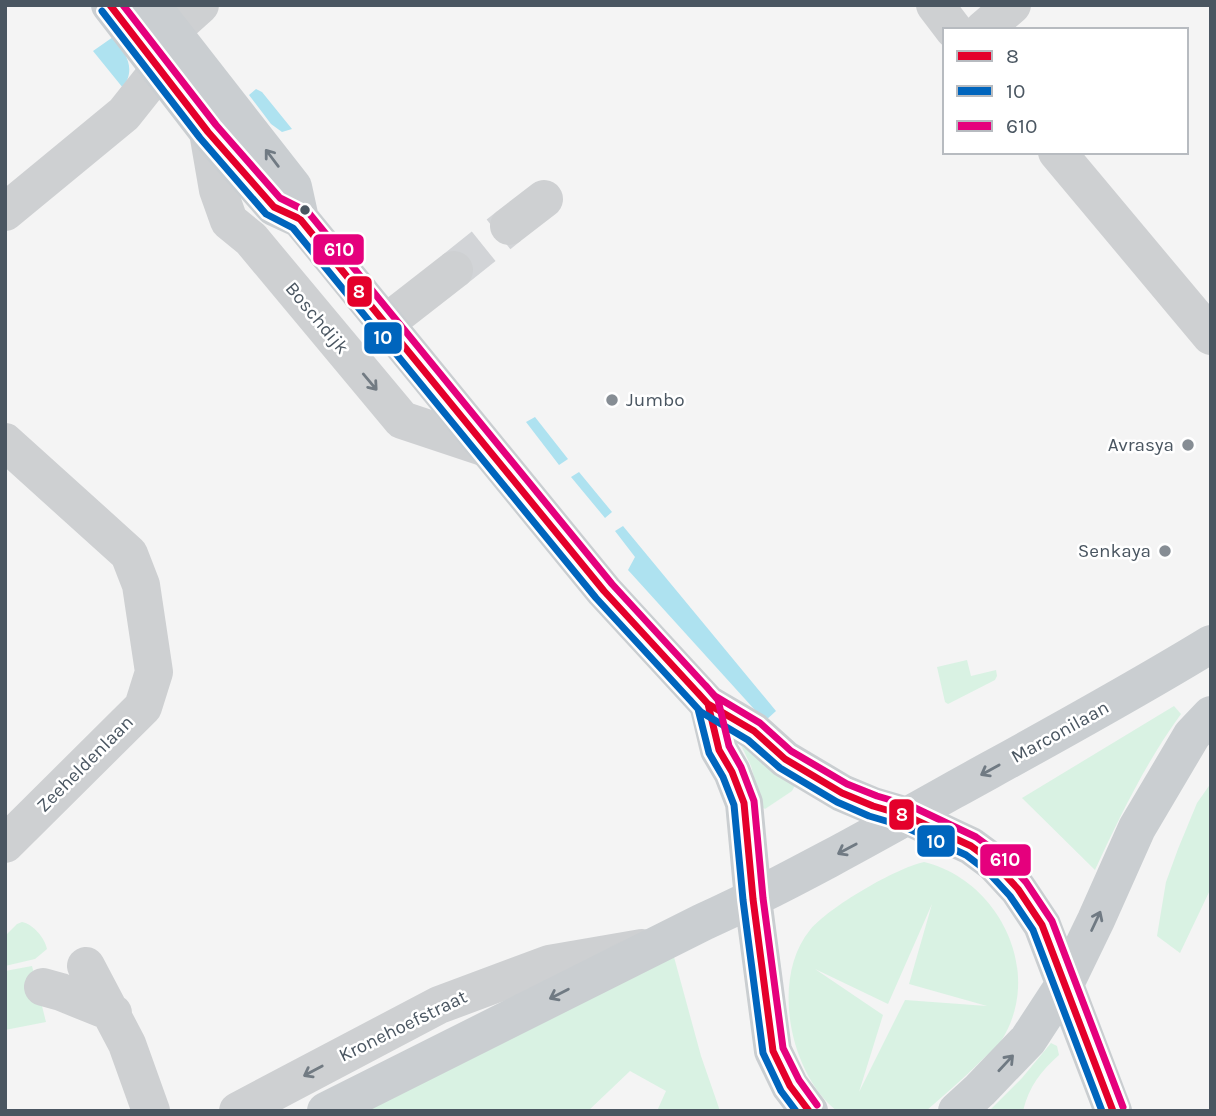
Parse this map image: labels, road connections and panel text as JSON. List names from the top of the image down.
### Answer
{
  "streets": {
    "main road": ["Boschdijk", "Marconilaan", "Kronehoefstraat"],
    "street": ["Zeeheldenlaan"]
  },
  "crossings": [
    ["Boschdijk", "Marconilaan"],
    ["Boschdijk", "Kronehoefstraat"],
    ["Marconilaan", "Kronehoefstraat"]
  ],
  "one_way": ["Kronehoefstraat"],
  "places": ["Jumbo", "Avrasya", "Senkaya"],
  "lines": ["transit line 8", "transit line 610", "transit line 10"],
  "legend": ["8", "10", "610"]
}
